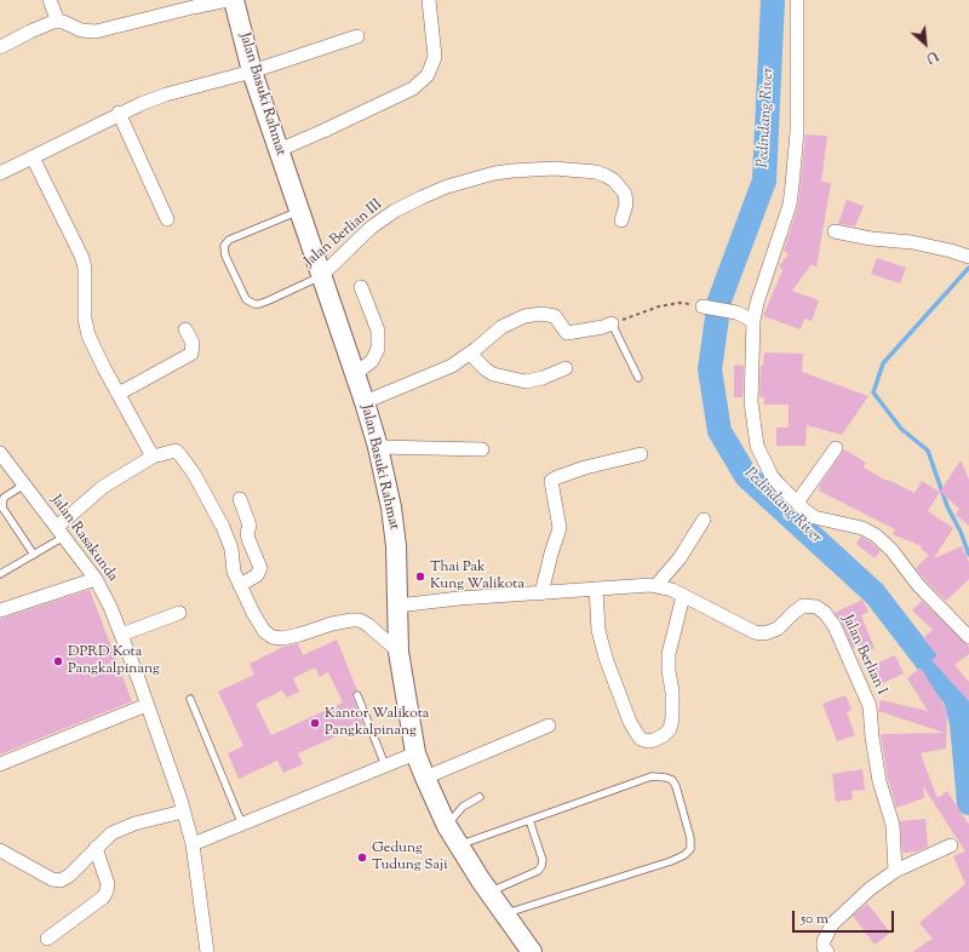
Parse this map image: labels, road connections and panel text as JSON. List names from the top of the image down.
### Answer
{
  "streets": {
    "street": [
      "Jalan Basuki Rahmat",
      "Jalan Berlian III",
      "Jalan Rasakunda",
      "Jalan Berlian I"
    ]
  },
  "crossings": [
    ["Jalan Basuki Rahmat", "Jalan Berlian III"],
    ["Jalan Basuki Rahmat", "Jalan Berlian I"]
  ],
  "water": ["Pedindang River"],
  "places": [
    "Thai Pak Kung Walikota",
    "DPRD Kota Pangkalpinang",
    "Kantor Walikota Pangkalpinang",
    "Gedung Tudung Saji"
  ],
  "scale_bar": "50 m",
  "north": "bottom right"
}
